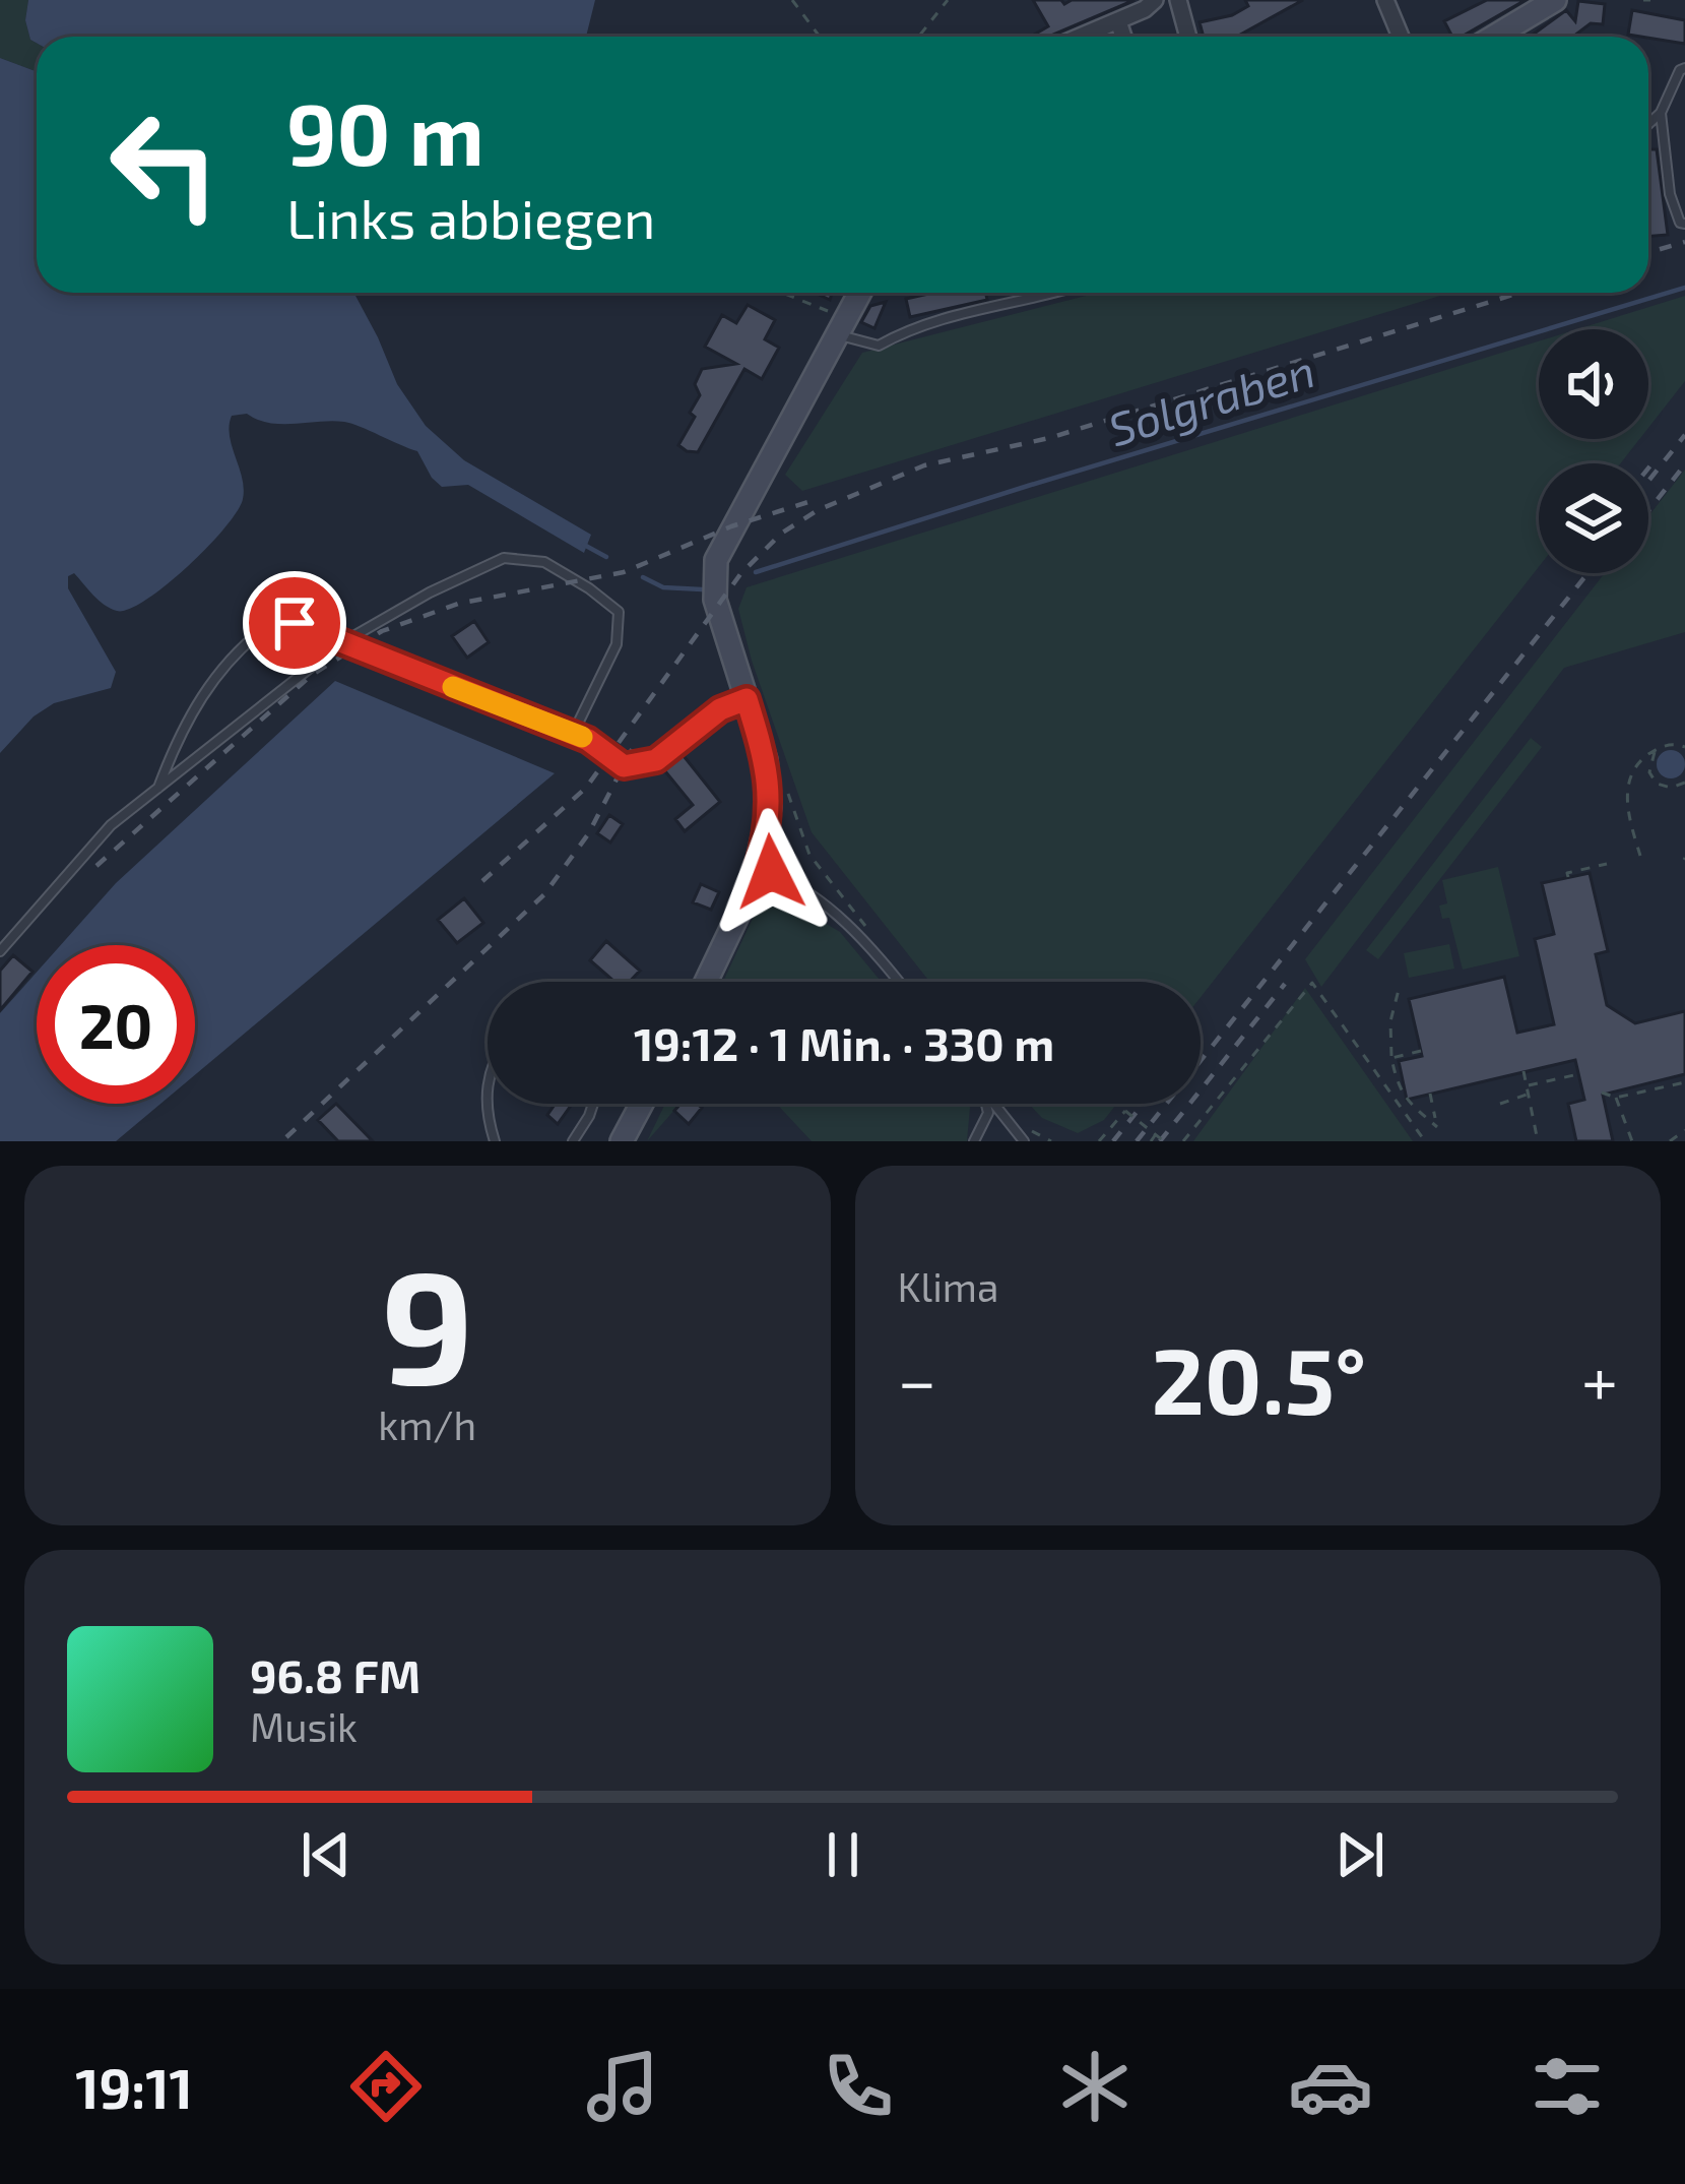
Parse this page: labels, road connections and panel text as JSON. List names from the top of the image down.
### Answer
{
  "water": ["Solgraben"],
  "page": {
    "turn": ["90 m", "Links abbiegen"],
    "limit": "20",
    "trip": "19:12 · 1 Min. · 330 m",
    "tile": [
      ["9", "km/h"],
      "Klima"
    ],
    "heat": ["−", "20.5°", "+"],
    "song": ["96.8 FM", "Musik"],
    "tabs": "19:11"
  }
}
